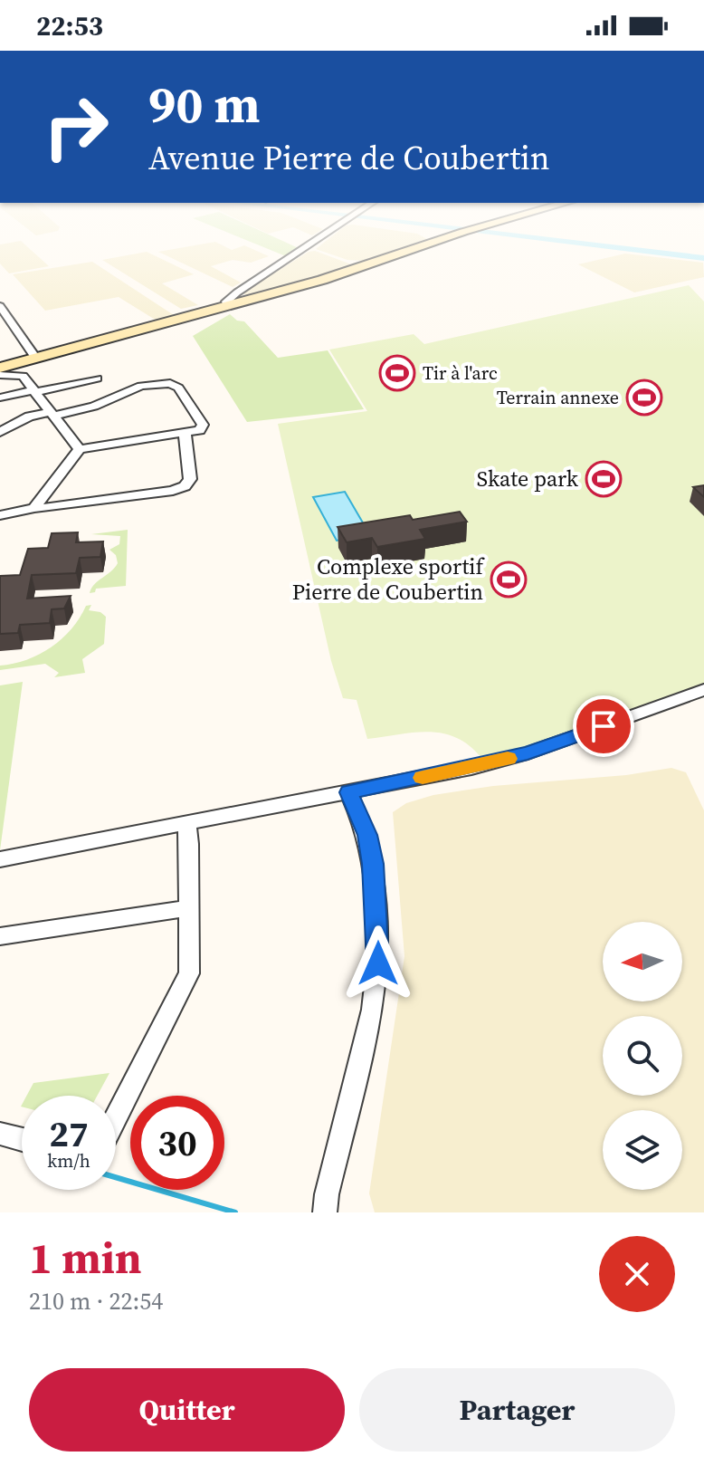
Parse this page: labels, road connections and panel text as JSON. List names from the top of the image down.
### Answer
{
  "places": {
    "sports": [
      "Tir à l'arc",
      "Terrain annexe",
      "Skate park",
      "Complexe sportif Pierre de Coubertin"
    ]
  },
  "north": "left",
  "page": {
    "status": "22:53",
    "turn": ["90 m", "Avenue Pierre de Coubertin"],
    "speed": "27 km/h",
    "limit": "30",
    "heading": ["1 min", "210 m · 22:54"],
    "buttons": ["Quitter", "Partager"]
  }
}
